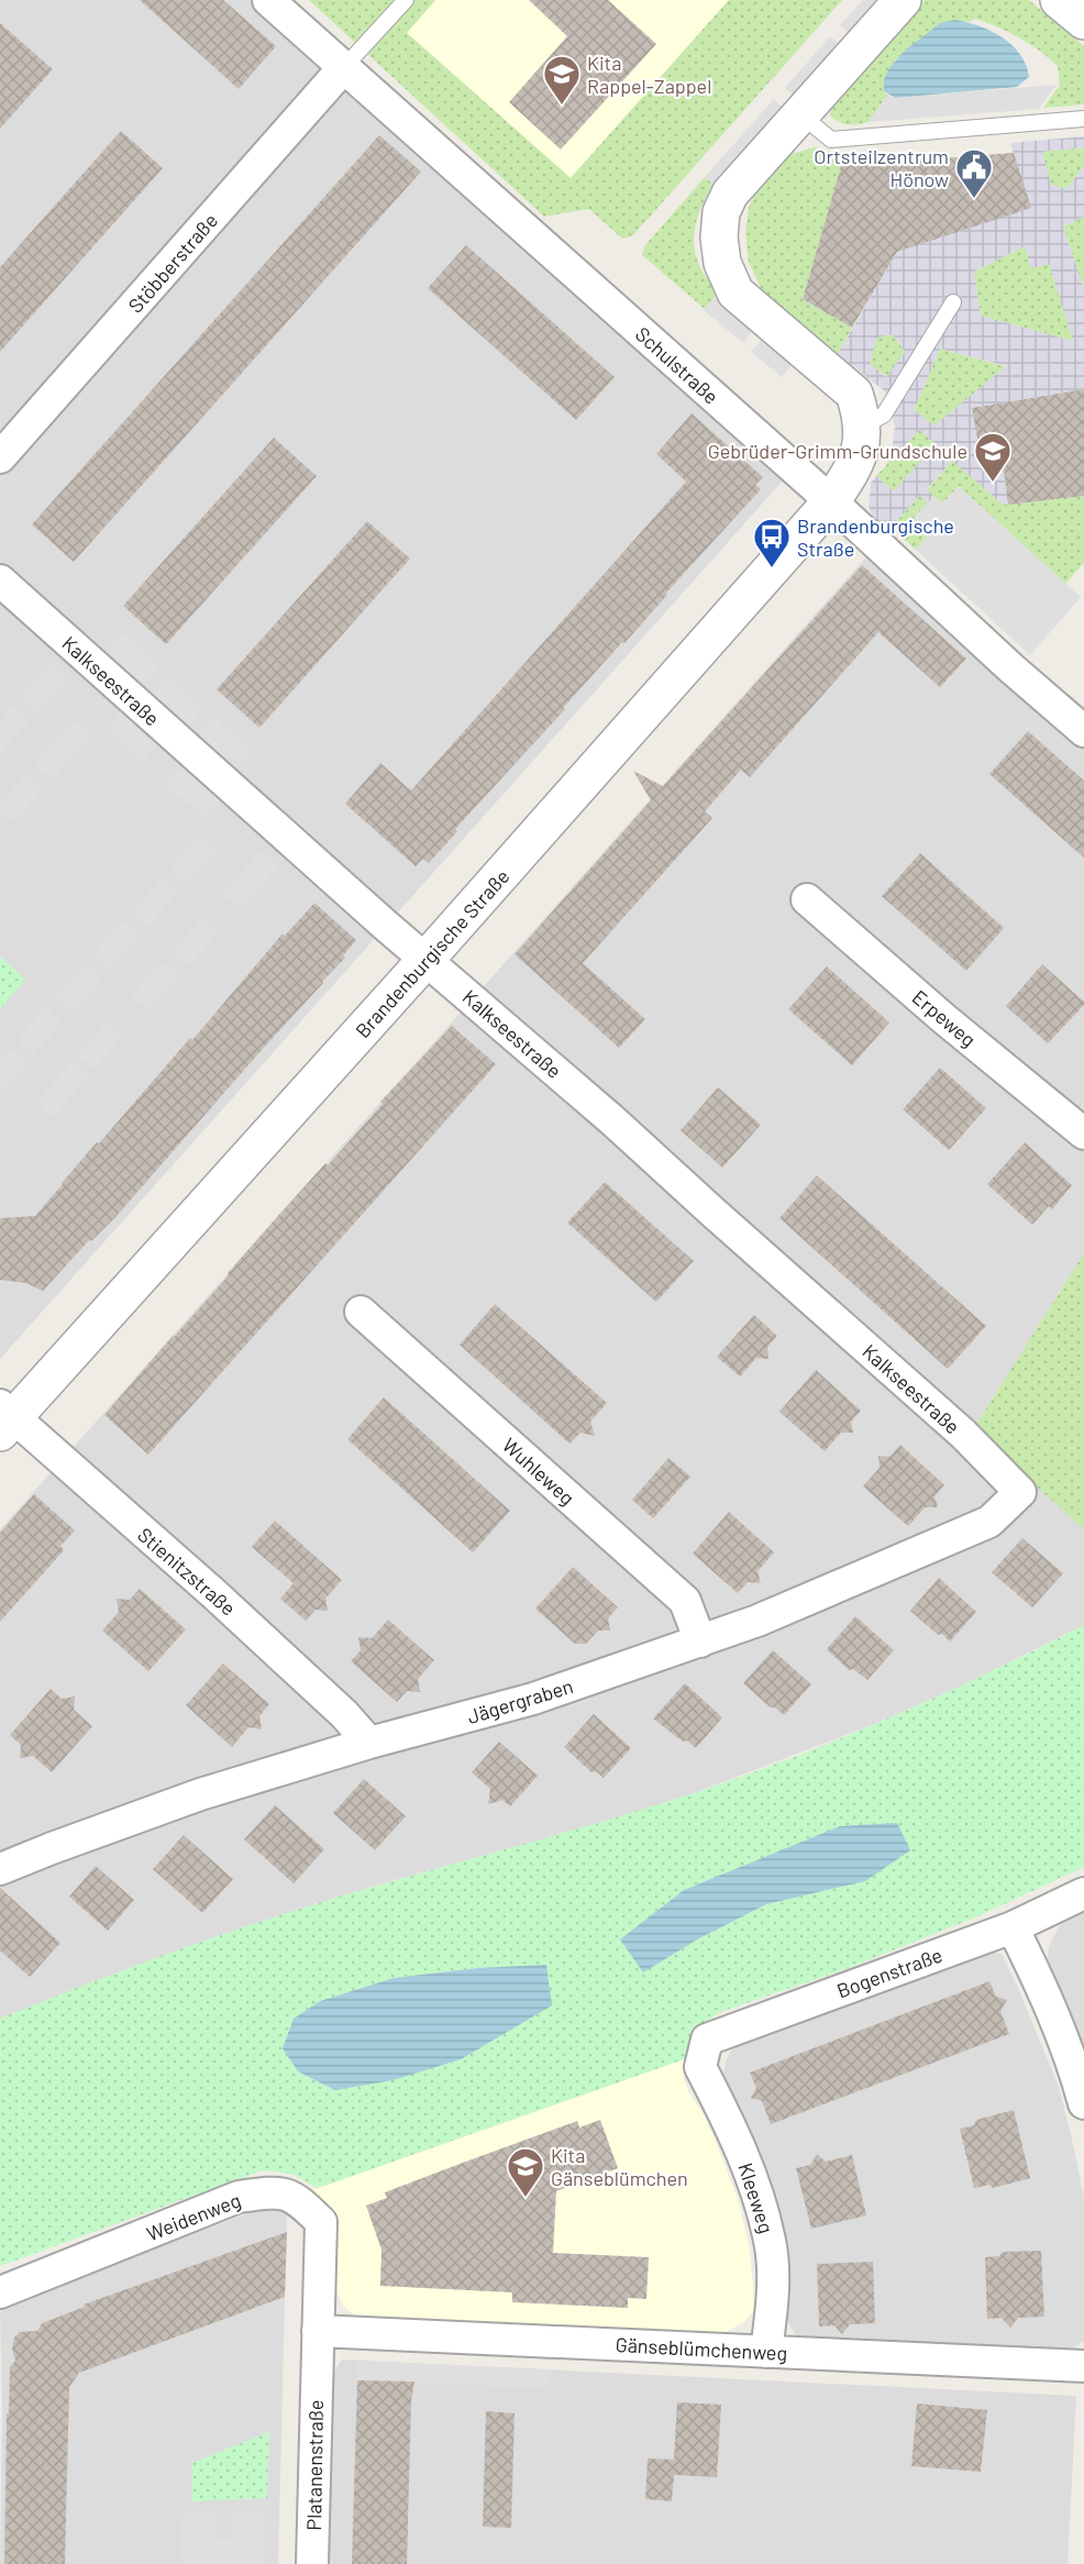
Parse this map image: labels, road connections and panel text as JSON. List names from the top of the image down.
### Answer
{
  "streets": {
    "street": [
      "Stöbberstraße",
      "Schulstraße",
      "Kalkseestraße",
      "Brandenburgische Straße",
      "Erpeweg",
      "Wuhleweg",
      "Stienitzstraße",
      "Jägergraben",
      "Bogenstraße",
      "Kleeweg",
      "Weidenweg",
      "Gänseblümchenweg",
      "Platanenstraße"
    ]
  },
  "crossings": [
    ["Stöbberstraße", "Schulstraße"],
    ["Schulstraße", "Brandenburgische Straße"],
    ["Kalkseestraße", "Brandenburgische Straße"],
    ["Kalkseestraße", "Jägergraben"],
    ["Brandenburgische Straße", "Stienitzstraße"],
    ["Wuhleweg", "Jägergraben"],
    ["Stienitzstraße", "Jägergraben"],
    ["Bogenstraße", "Kleeweg"],
    ["Kleeweg", "Gänseblümchenweg"],
    ["Weidenweg", "Gänseblümchenweg"],
    ["Weidenweg", "Platanenstraße"]
  ],
  "places": {
    "school or university": ["Kita Rappel-Zappel", "Gebrüder-Grimm-Grundschule", "Kita Gänseblümchen"],
    "public building": ["Ortsteilzentrum Hönow"],
    "bus stop": ["Brandenburgische Straße"]
  }
}
